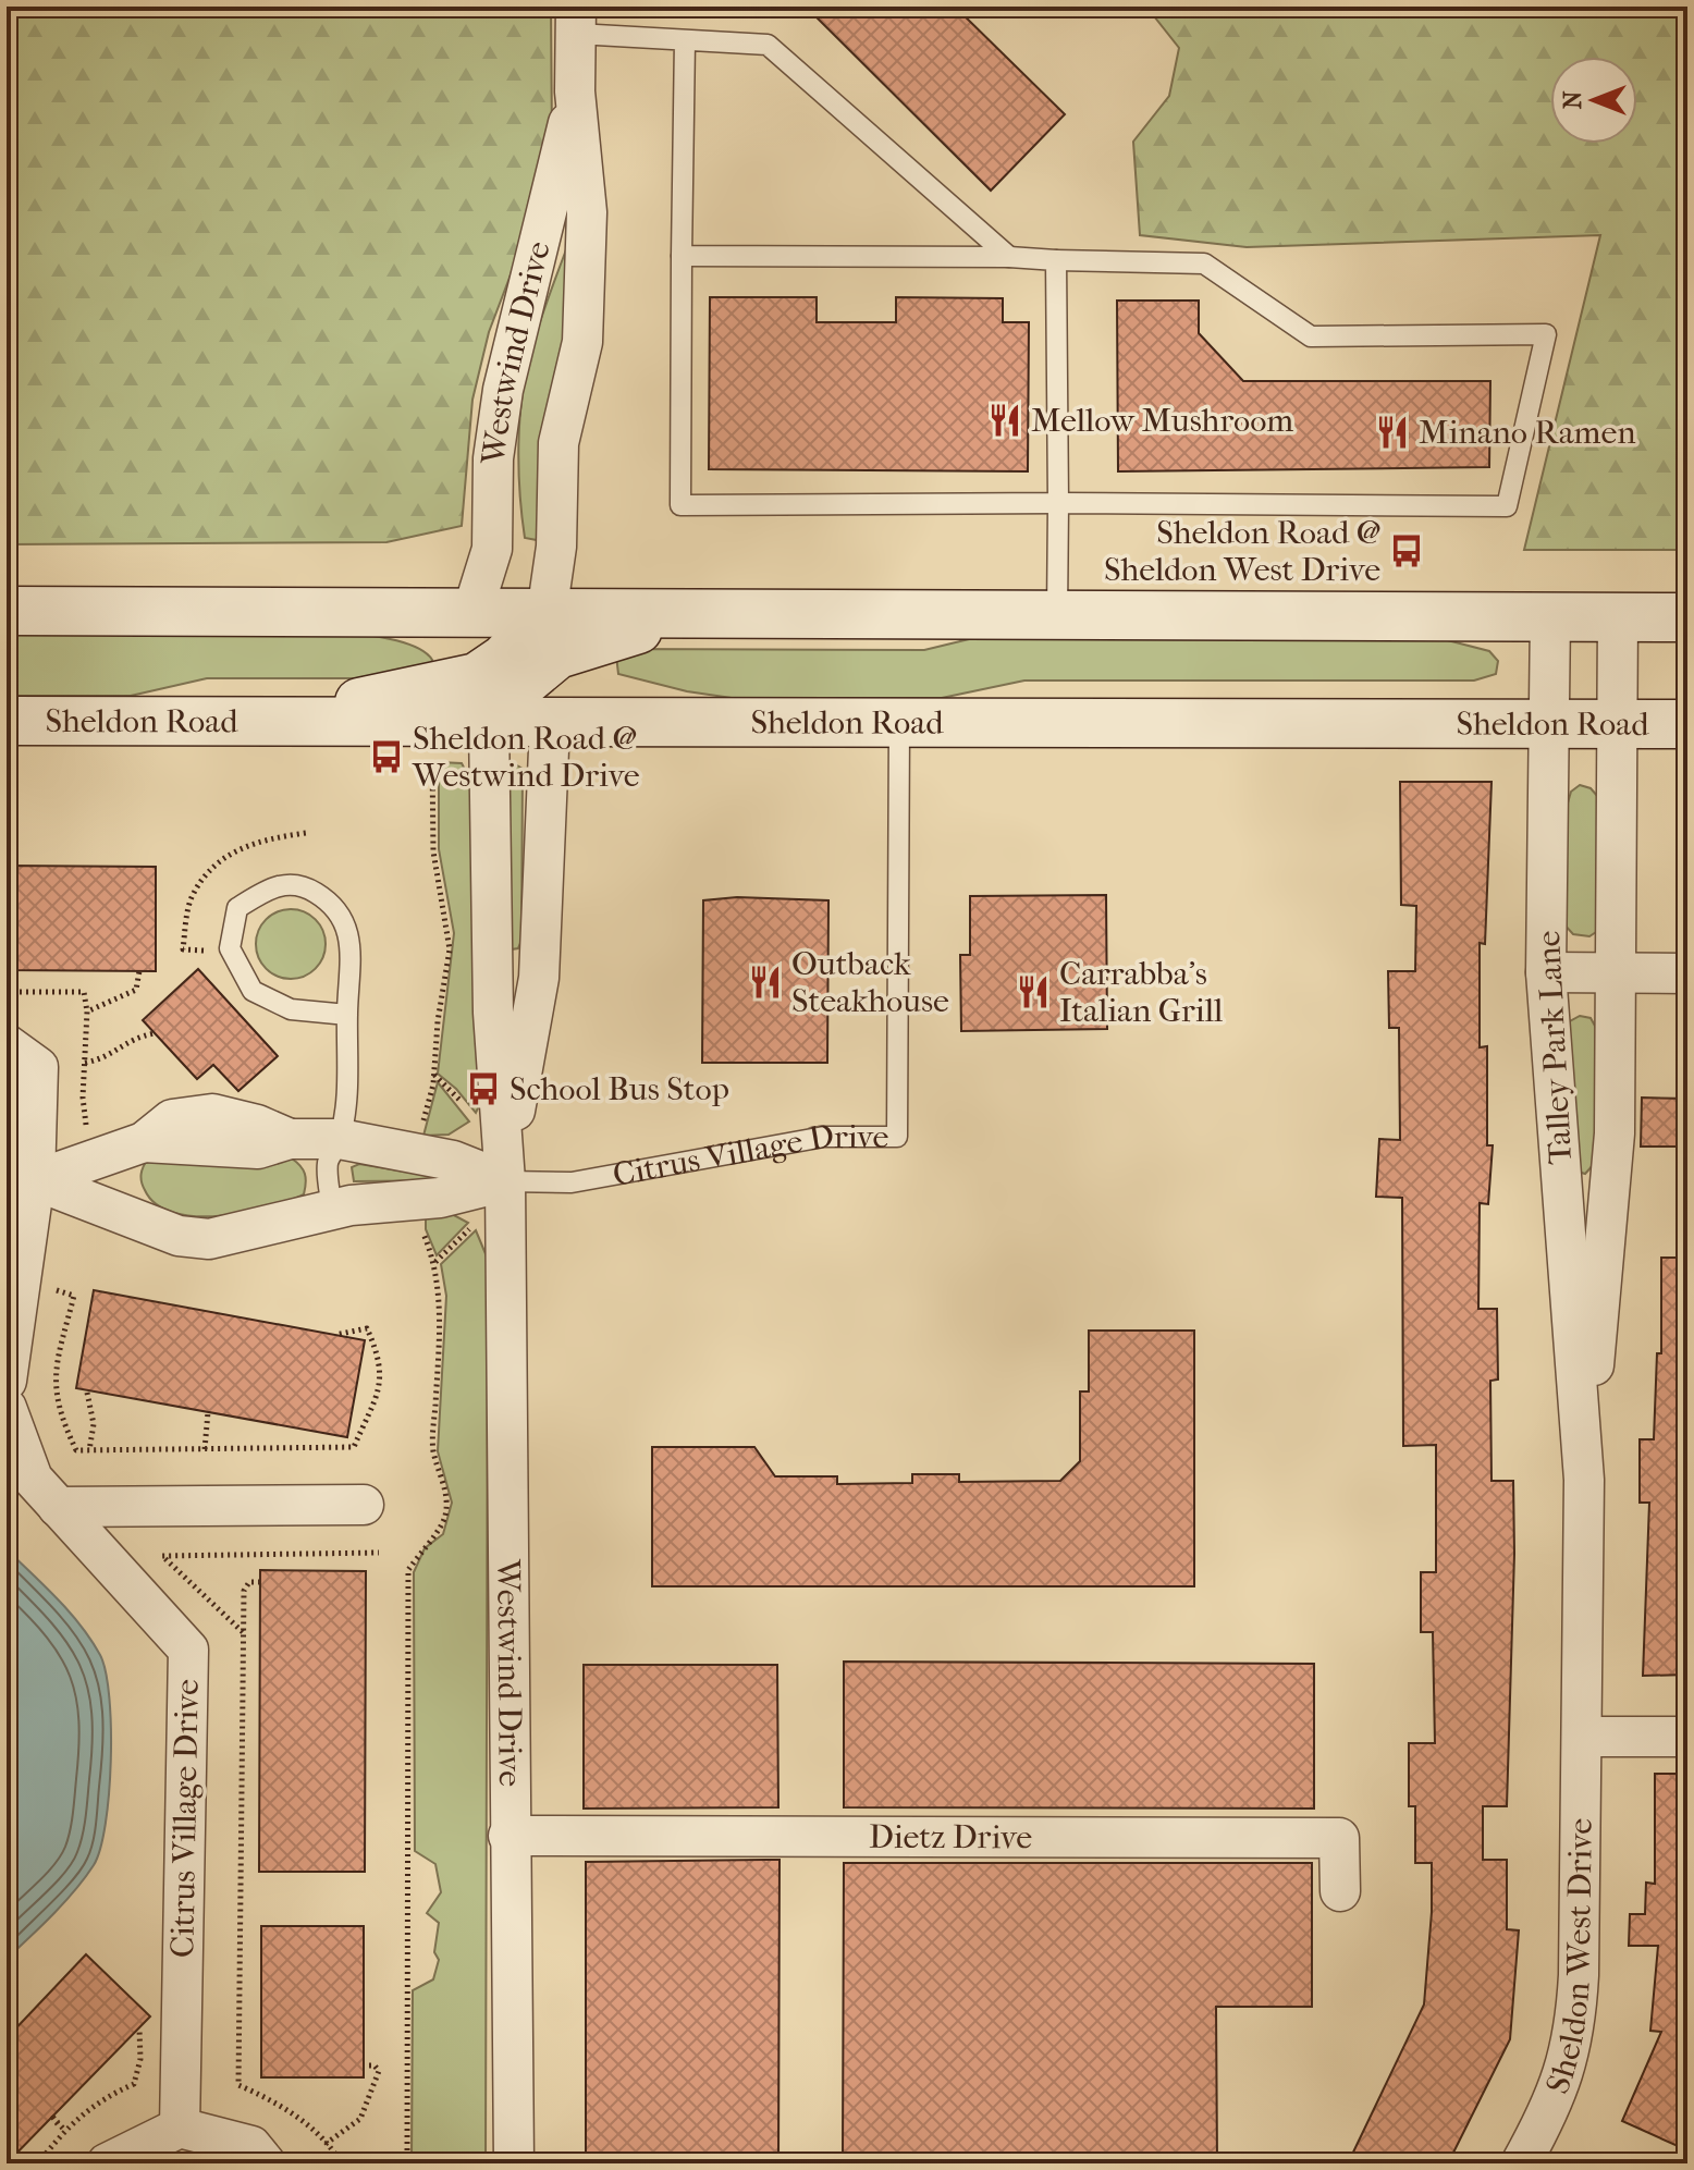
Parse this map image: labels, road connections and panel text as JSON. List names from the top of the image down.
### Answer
{
  "streets": {
    "main road": ["Sheldon Road"],
    "street": [
      "Westwind Drive",
      "Talley Park Lane",
      "Citrus Village Drive",
      "Dietz Drive",
      "Sheldon West Drive"
    ]
  },
  "crossings": [
    ["Westwind Drive", "Sheldon Road"],
    ["Westwind Drive", "Citrus Village Drive"],
    ["Westwind Drive", "Dietz Drive"],
    ["Sheldon Road", "Talley Park Lane"],
    ["Sheldon Road", "Citrus Village Drive"],
    ["Talley Park Lane", "Sheldon West Drive"]
  ],
  "places": {
    "restaurant": [
      "Mellow Mushroom",
      "Minano Ramen",
      "Outback Steakhouse",
      "Carrabba's Italian Grill"
    ],
    "bus stop": ["Sheldon Road @ Sheldon West Drive", "Sheldon Road @ Westwind Drive", "School Bus Stop"]
  },
  "north": "left"
}
